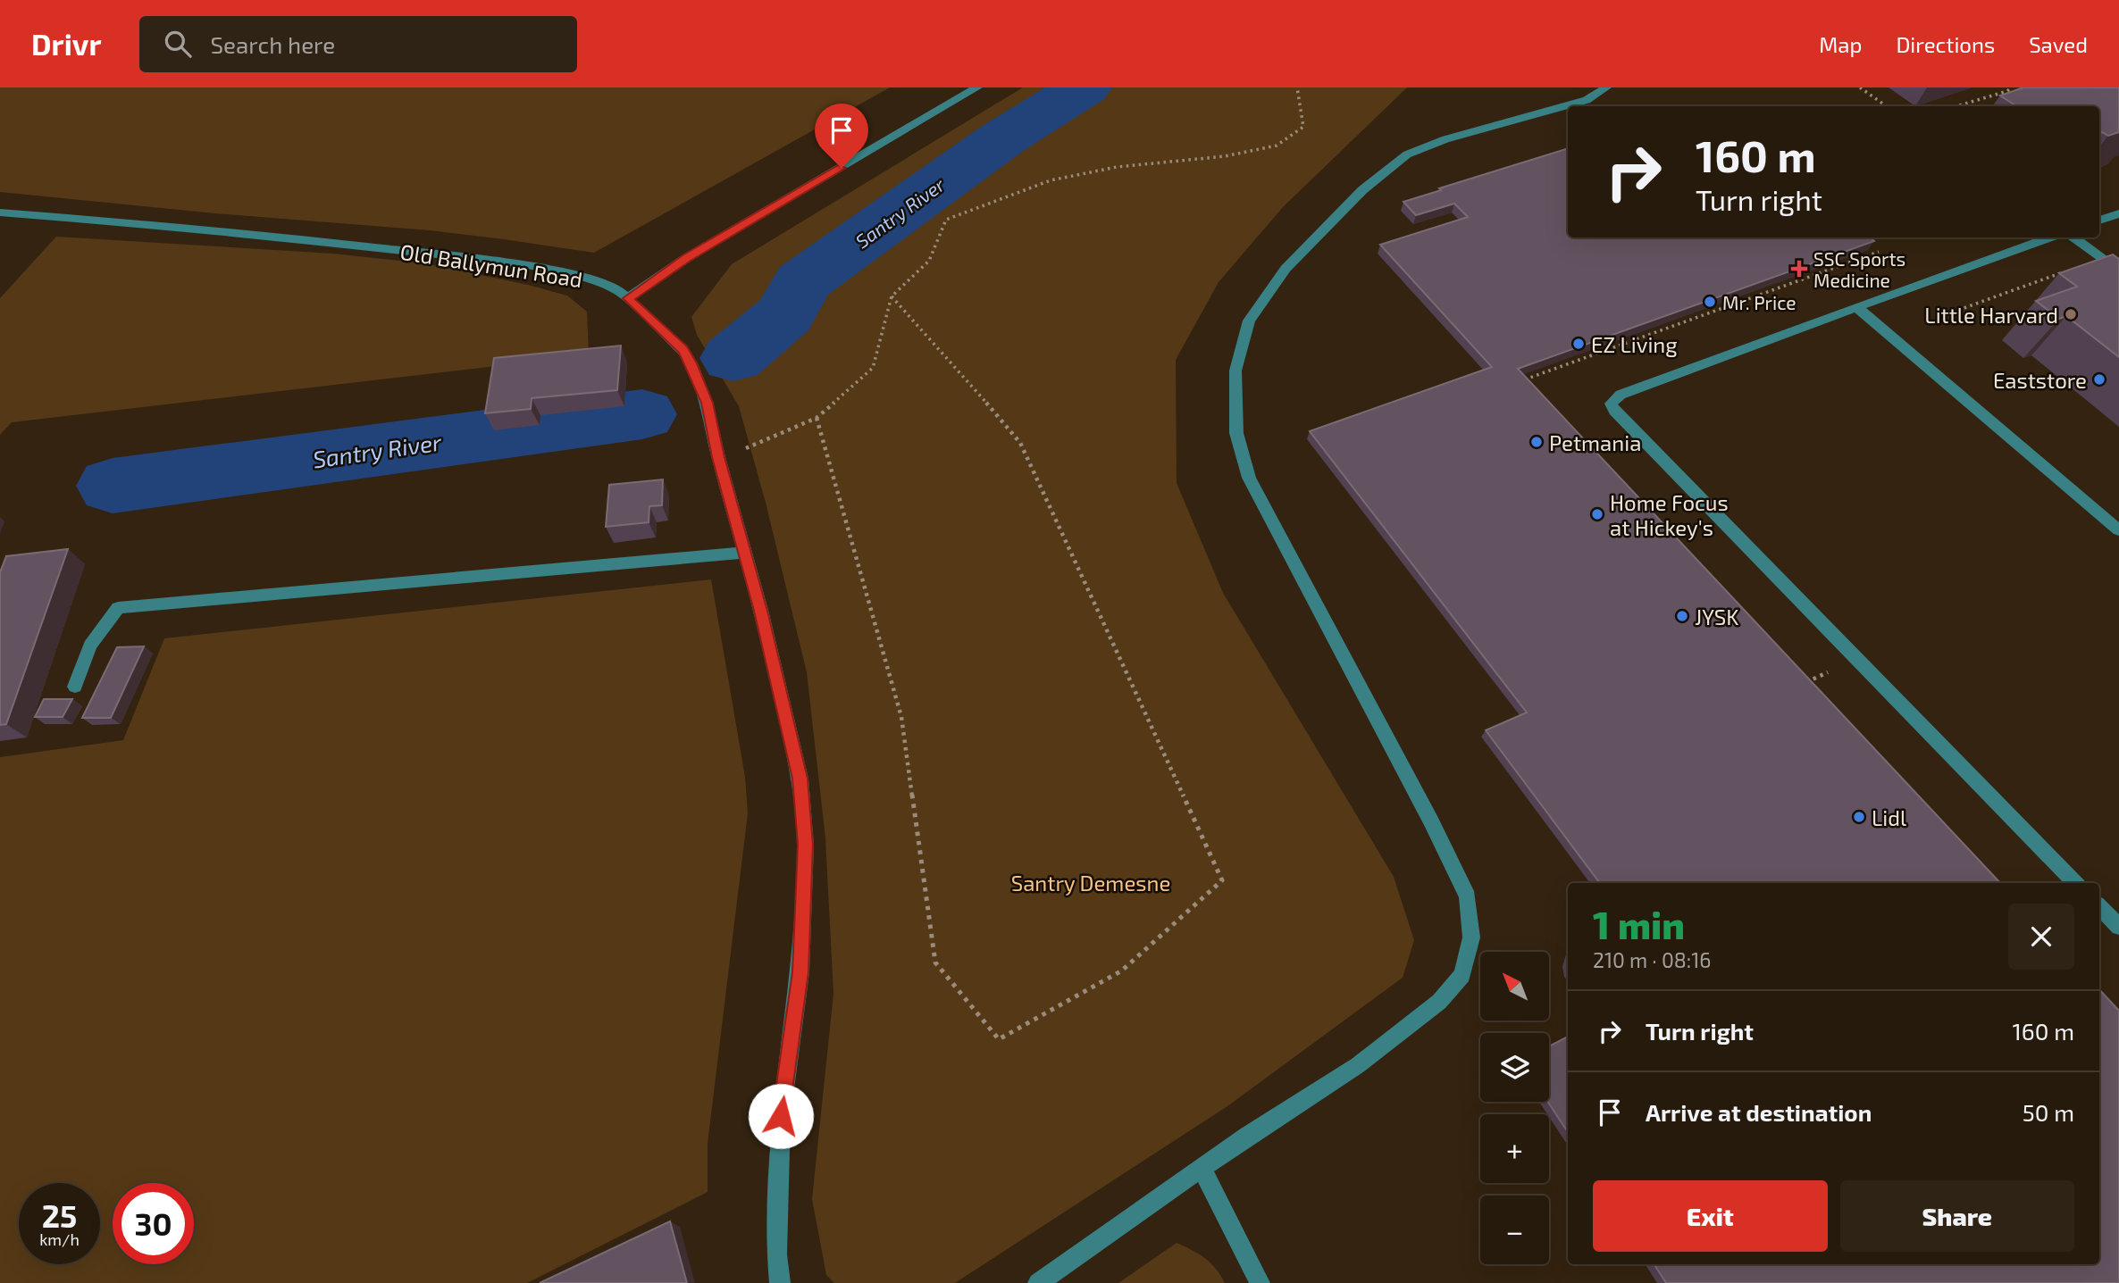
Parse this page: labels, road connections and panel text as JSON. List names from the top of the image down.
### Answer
{
  "streets": {
    "street": ["Old Ballymun Road"]
  },
  "water": ["Santry River"],
  "parks": ["Santry Demesne"],
  "places": {
    "health": ["SSC Sports Medicine"],
    "other": [
      "Mr. Price",
      "Little Harvard",
      "EZ Living",
      "Eaststore",
      "Petmania",
      "Home Focus at Hickey's",
      "JYSK",
      "Lidl"
    ]
  },
  "north": "top left",
  "page": {
    "header": "Drivr",
    "search": "Search here",
    "nav": ["Map", "Directions", "Saved"],
    "turn": ["160 m", "Turn right"],
    "heading": ["1 min", "210 m · 08:16"],
    "map_buttons": ["+", "−"],
    "list": [
      {
        "name": "Turn right",
        "value": "160 m"
      },
      {
        "name": "Arrive at destination",
        "value": "50 m"
      }
    ],
    "buttons": ["Exit", "Share"],
    "speed": "25 km/h",
    "limit": "30"
  }
}
